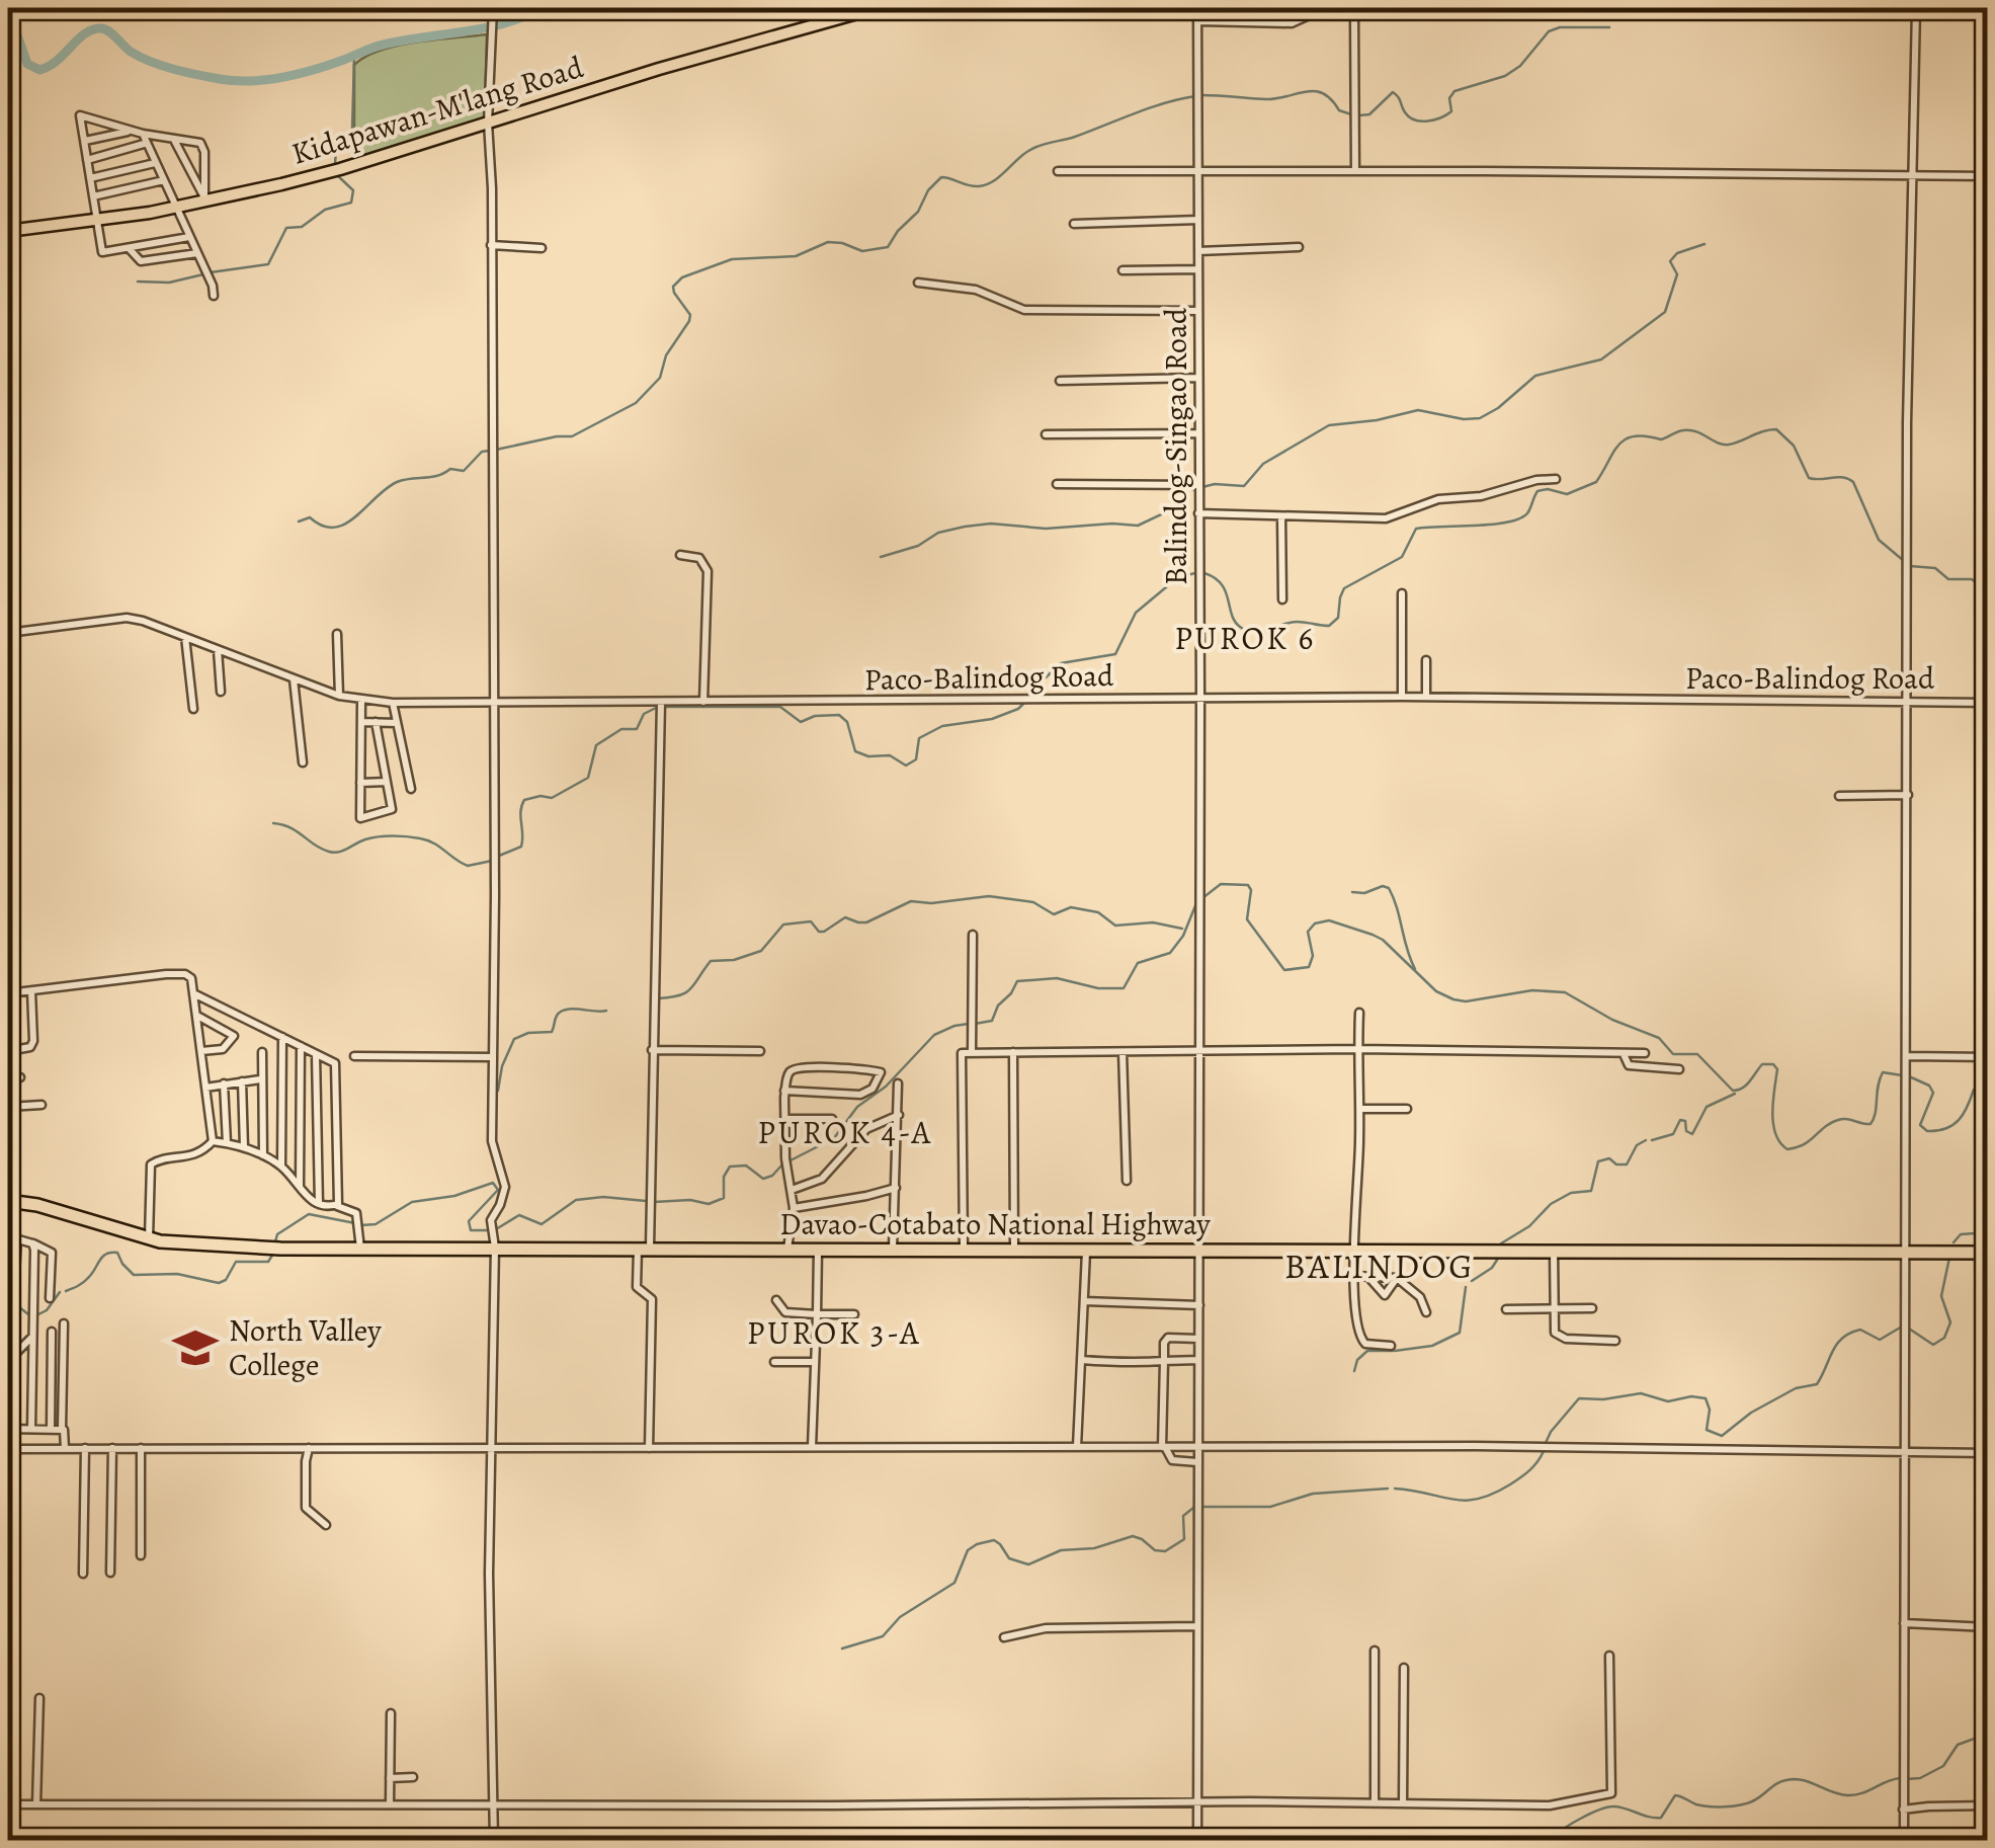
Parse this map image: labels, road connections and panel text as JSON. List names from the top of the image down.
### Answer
{
  "streets": {
    "highway": ["Davao-Cotabato National Highway"],
    "main road": ["Kidapawan-M'lang Road"],
    "street": ["Balindog-Singao Road", "Paco-Balindog Road"]
  },
  "crossings": [
    ["Balindog-Singao Road", "Paco-Balindog Road"],
    ["Balindog-Singao Road", "Davao-Cotabato National Highway"]
  ],
  "districts": [
    "PUROK 6",
    "PUROK 4-A",
    "BALINDOG",
    "PUROK 3-A"
  ],
  "places": {
    "school or university": ["North Valley College"]
  }
}
